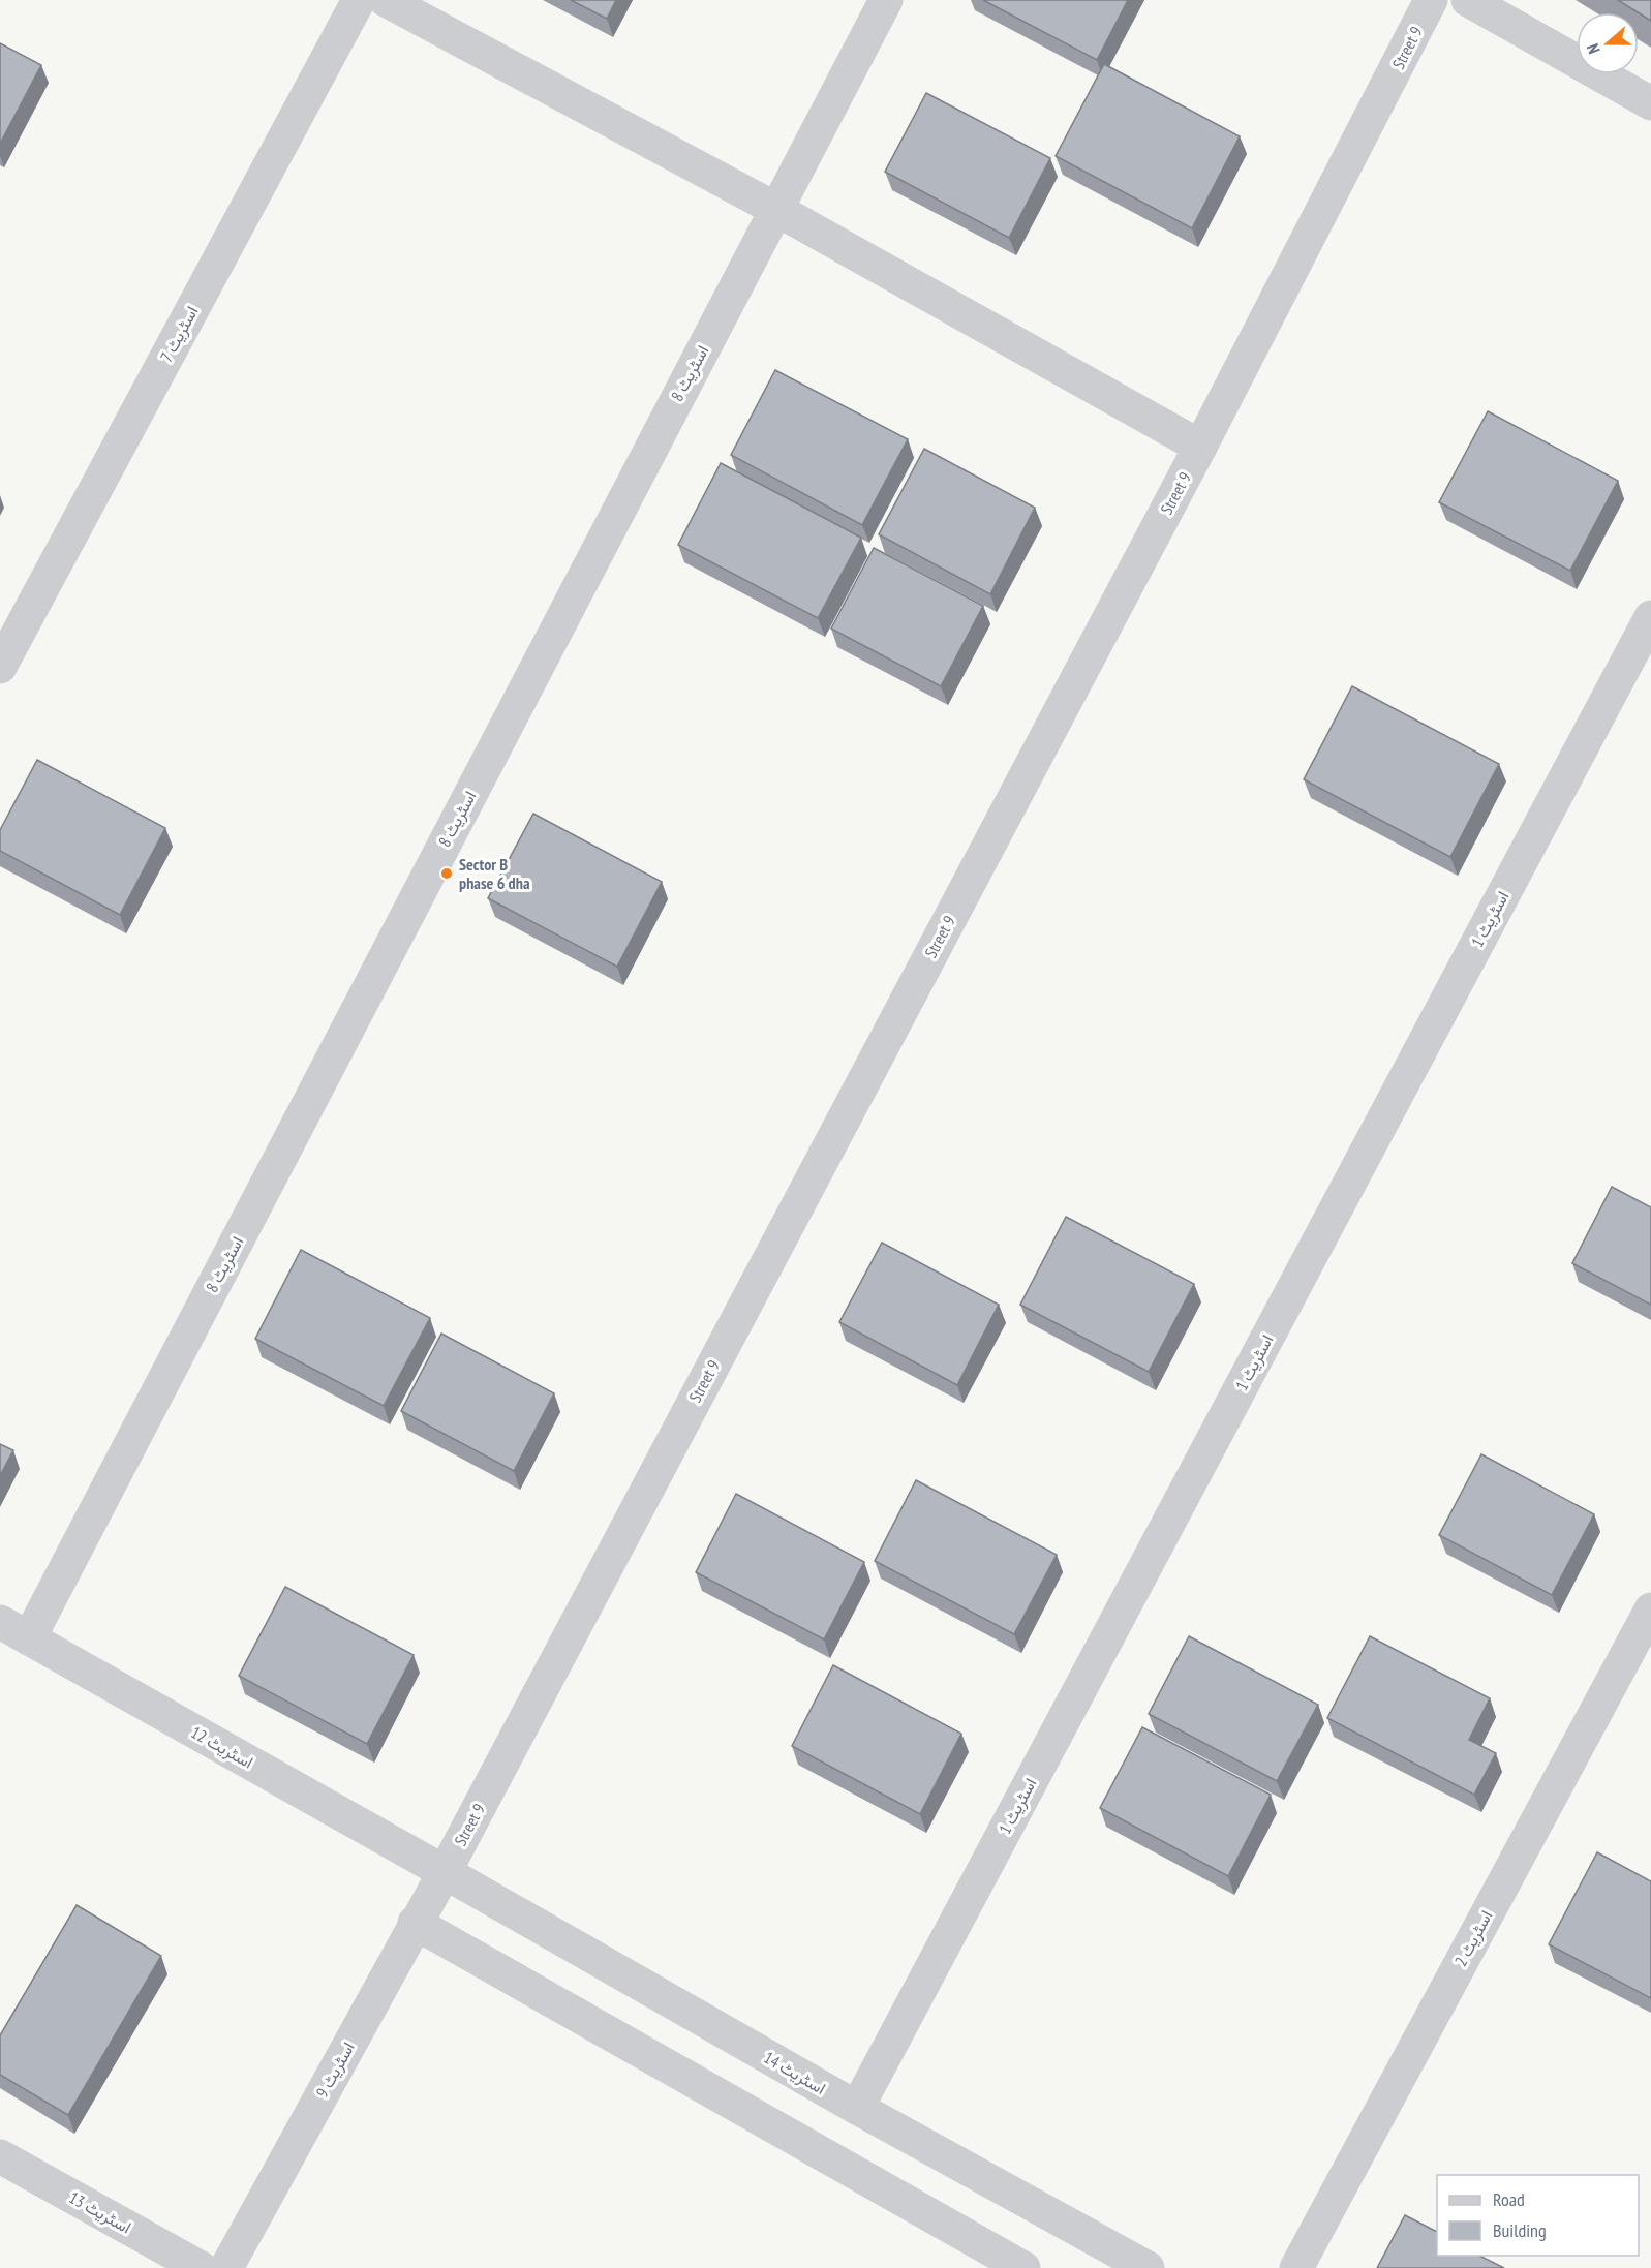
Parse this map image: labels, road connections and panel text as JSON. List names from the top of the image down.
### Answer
{
  "streets": {
    "street": [
      "Street 9",
      "اسٹریٹ 7",
      "اسٹریٹ 8",
      "اسٹریٹ 1",
      "اسٹریٹ 12",
      "اسٹریٹ 2",
      "اسٹریٹ 9",
      "اسٹریٹ 14",
      "اسٹریٹ 13"
    ]
  },
  "crossings": [
    ["Street 9", "اسٹریٹ 12"],
    ["Street 9", "اسٹریٹ 9"],
    ["Street 9", "اسٹریٹ 14"],
    ["اسٹریٹ 8", "اسٹریٹ 12"],
    ["اسٹریٹ 1", "اسٹریٹ 14"],
    ["اسٹریٹ 12", "اسٹریٹ 9"],
    ["اسٹریٹ 12", "اسٹریٹ 14"],
    ["اسٹریٹ 9", "اسٹریٹ 14"]
  ],
  "places": ["Sector B phase 6 dha"],
  "legend": ["Road", "Building"],
  "north": "left"
}
